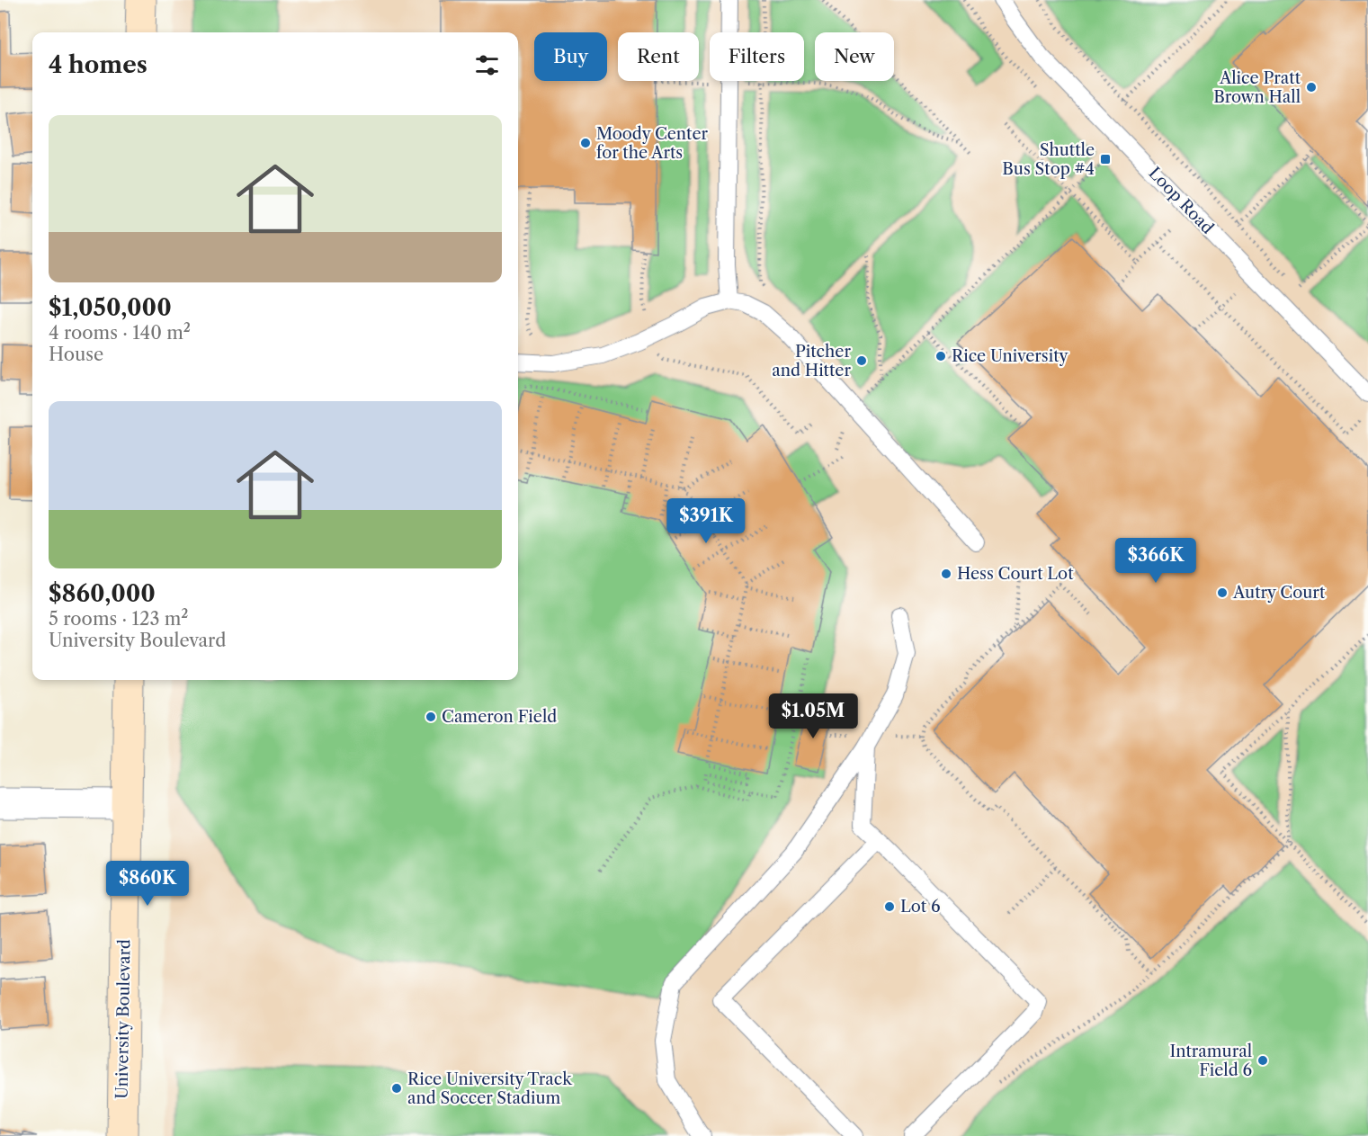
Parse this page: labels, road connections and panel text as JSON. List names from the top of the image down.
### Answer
{
  "streets": {
    "main road": ["University Boulevard"],
    "lane": ["Loop Road"]
  },
  "places": {
    "other": [
      "Alice Pratt Brown Hall",
      "Moody Center for the Arts",
      "Rice University",
      "Pitcher and Hitter",
      "Hess Court Lot",
      "Autry Court",
      "Cameron Field",
      "Lot 6",
      "Intramural Field 6",
      "Rice University Track and Soccer Stadium"
    ],
    "transit": ["Shuttle Bus Stop #4"]
  },
  "page": {
    "chip": [
      "Buy",
      "Rent",
      "Filters",
      "New"
    ],
    "heading": "4 homes",
    "list": [
      {
        "name": "$1,050,000",
        "note": "4 rooms · 140 m² · House"
      },
      {
        "name": "$860,000",
        "note": "5 rooms · 123 m² · University Boulevard"
      }
    ],
    "price": [
      "$391K",
      "$366K",
      "$1.05M",
      "$860K"
    ]
  }
}
